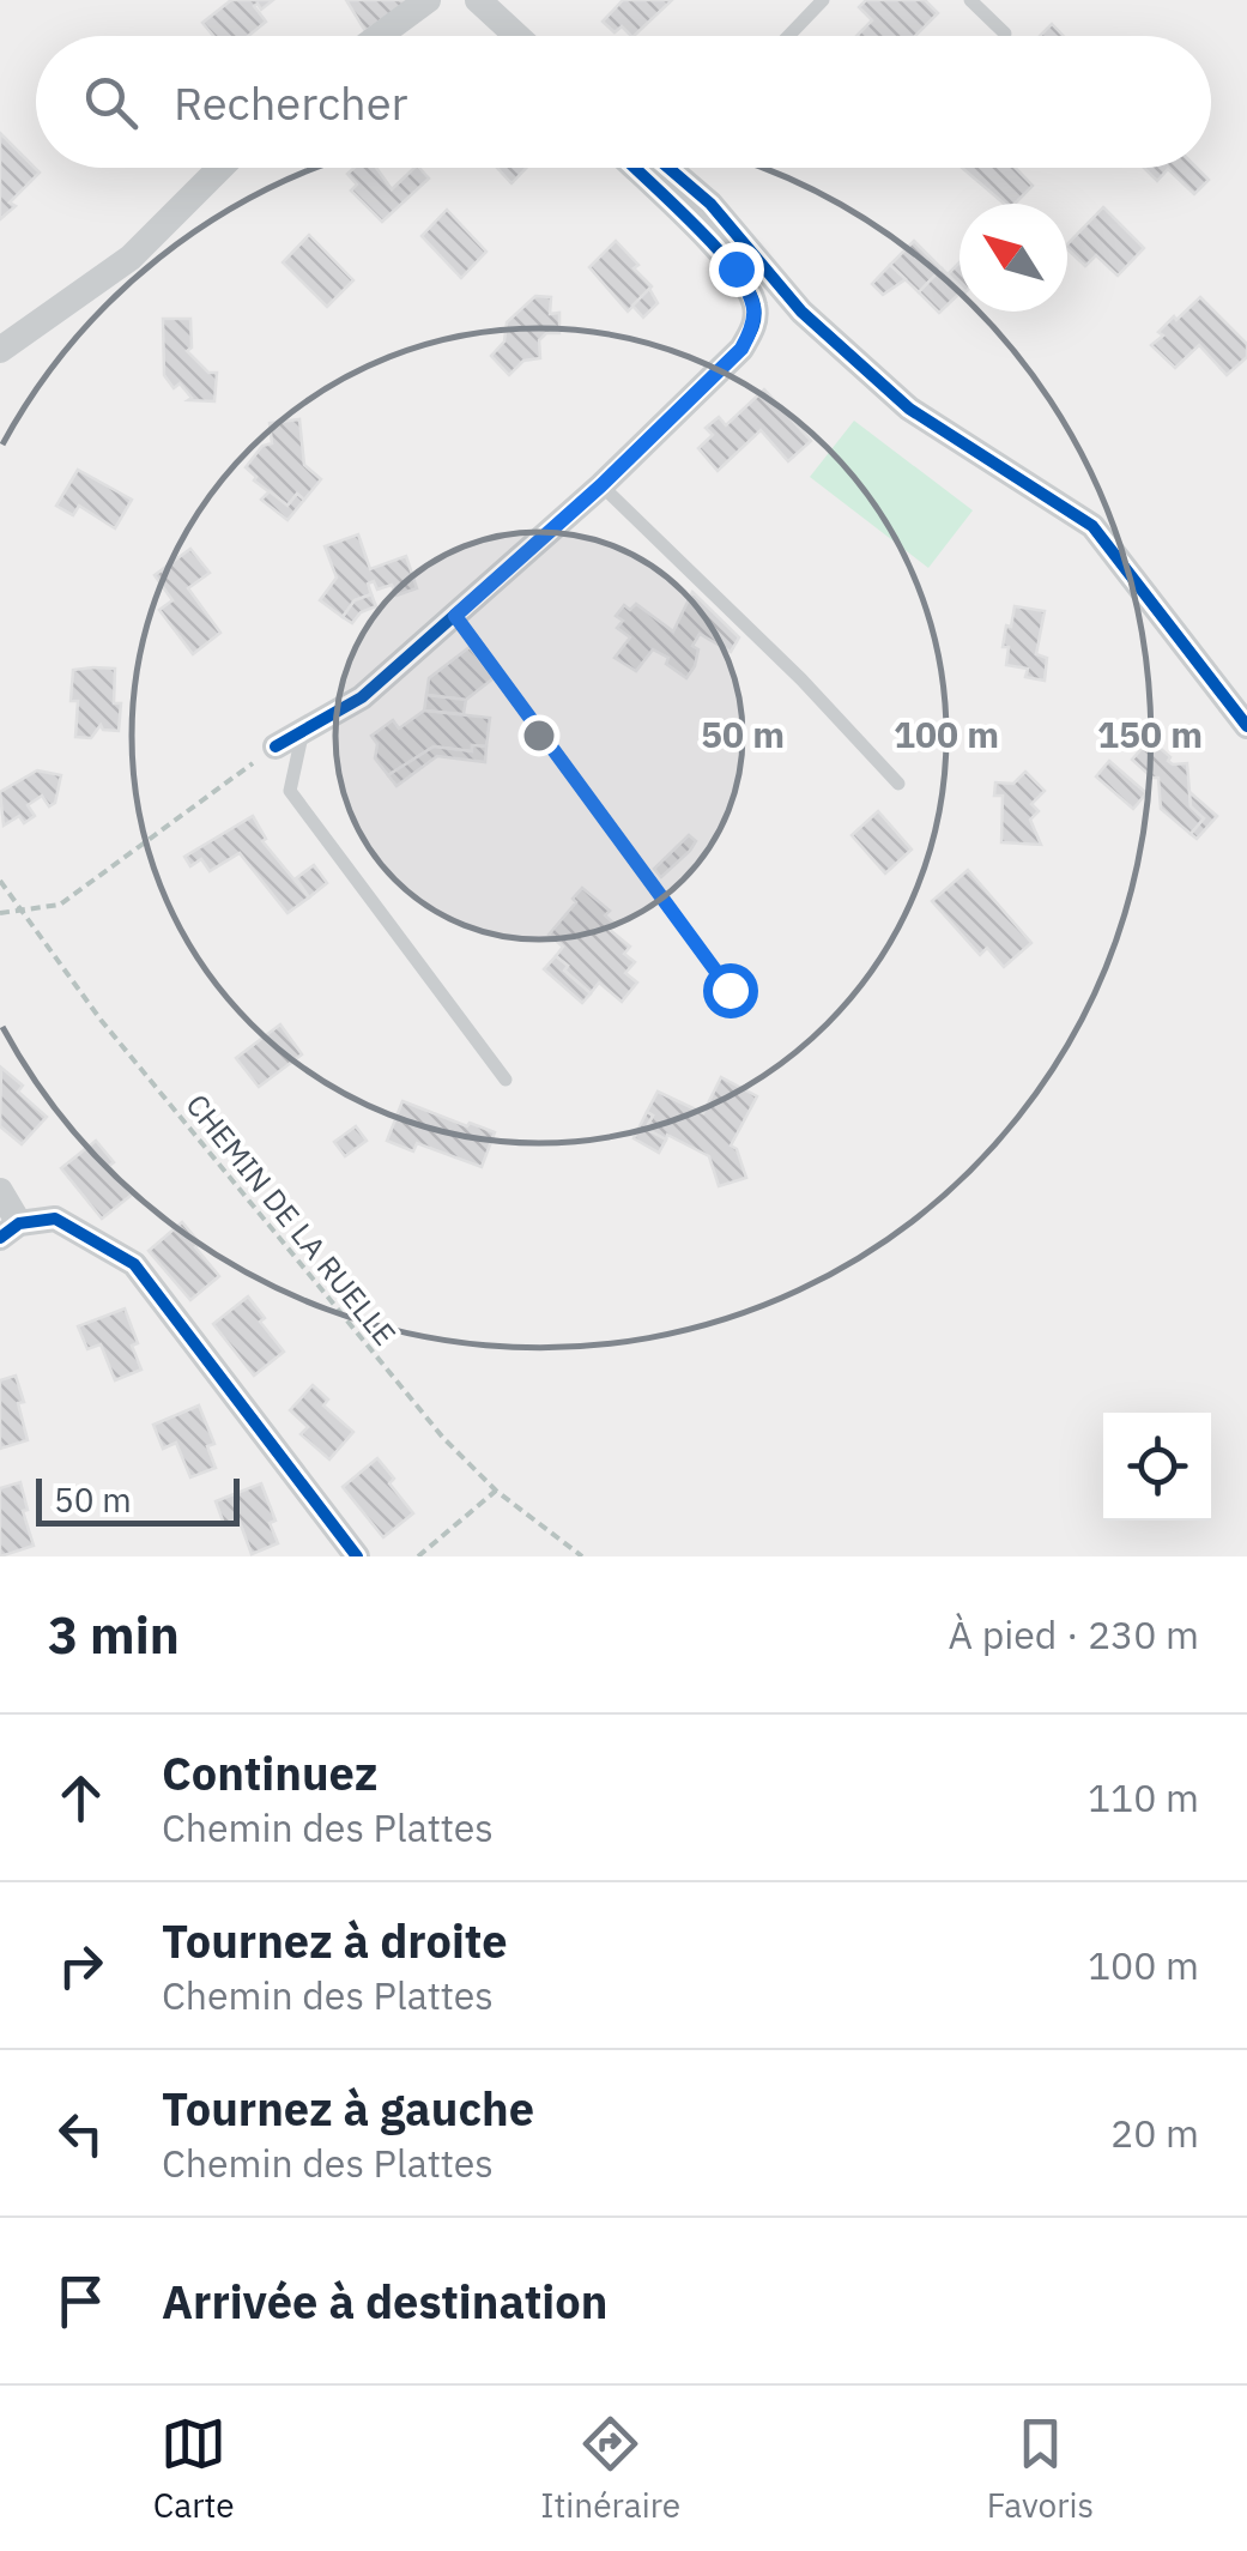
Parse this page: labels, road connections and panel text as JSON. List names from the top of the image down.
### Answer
{
  "streets": {
    "path": ["CHEMIN DE LA RUELLE"]
  },
  "scale_bar": "50 m",
  "north": "top left",
  "page": {
    "search": "Rechercher",
    "scale": "50 m",
    "heading": ["3 min", "À pied · 230 m"],
    "list": [
      ["Continuez", "Chemin des Plattes", "110 m"],
      ["Tournez à droite", "Chemin des Plattes", "100 m"],
      ["Tournez à gauche", "Chemin des Plattes", "20 m"],
      "Arrivée à destination"
    ],
    "nav": ["Carte", "Itinéraire", "Favoris"]
  },
  "rings": ["50 m", "100 m", "150 m"]
}
